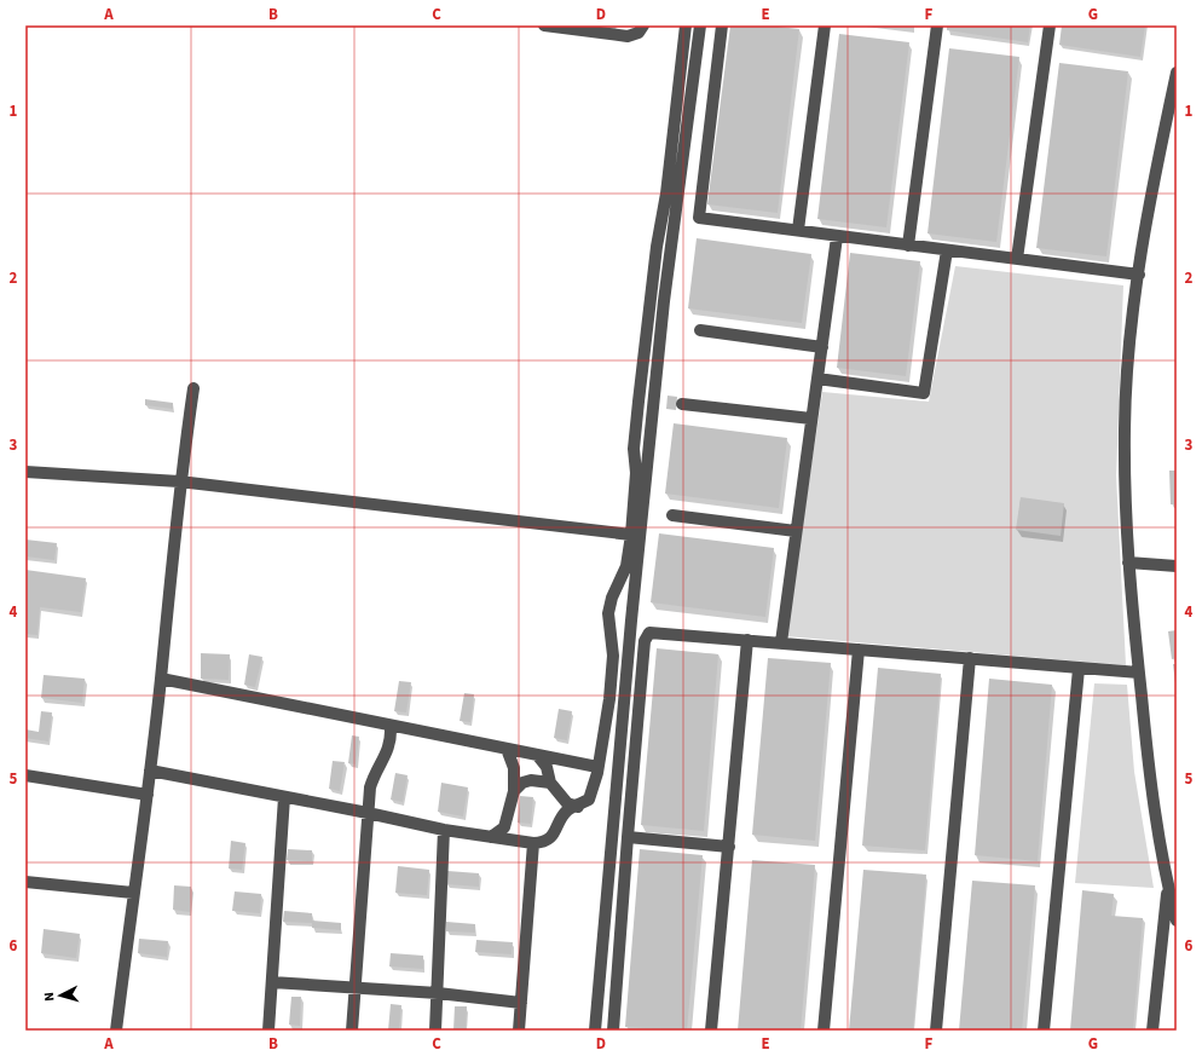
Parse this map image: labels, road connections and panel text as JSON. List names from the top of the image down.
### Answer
{
  "north": "left",
  "grid": {
    "columns": [
      "A",
      "B",
      "C",
      "D",
      "E",
      "F",
      "G"
    ],
    "rows": [
      "1",
      "2",
      "3",
      "4",
      "5",
      "6"
    ]
  }
}
